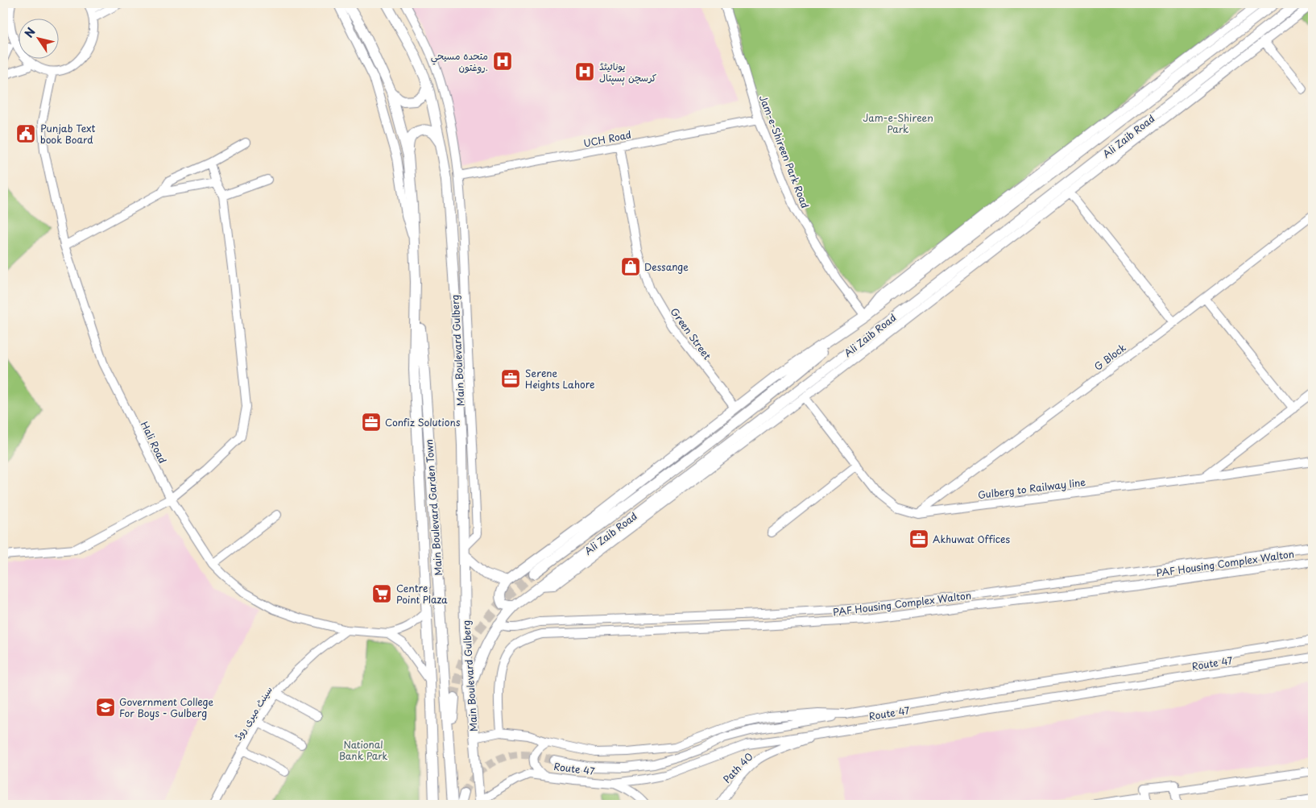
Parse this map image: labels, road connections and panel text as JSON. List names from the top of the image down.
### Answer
{
  "streets": {
    "main road": ["Ali Zaib Road", "Main Boulevard Gulberg", "Main Boulevard Garden Town"],
    "street": [
      "UCH Road",
      "Jam-e-Shireen Park Road",
      "Green Street",
      "G Block",
      "Hali Road",
      "Gulberg to Railway line",
      "PAF Housing Complex Walton",
      "Route 47",
      "سینٹ میری روڈ",
      "Path 40"
    ]
  },
  "crossings": [
    ["Ali Zaib Road", "Jam-e-Shireen Park Road"],
    ["Ali Zaib Road", "Green Street"],
    ["Ali Zaib Road", "Main Boulevard Gulberg"],
    ["Ali Zaib Road", "PAF Housing Complex Walton"],
    ["UCH Road", "Jam-e-Shireen Park Road"],
    ["UCH Road", "Green Street"],
    ["Main Boulevard Gulberg", "Route 47"],
    ["G Block", "Gulberg to Railway line"],
    ["Hali Road", "سینٹ میری روڈ"],
    ["PAF Housing Complex Walton", "Route 47"],
    ["Route 47", "Path 40"]
  ],
  "parks": ["Jam-e-Shireen Park", "National Bank Park"],
  "places": {
    "hospital": ["متحده مسیحي روغتون.", "یونائیٹڈ کرسچن ہسپتال"],
    "public building": ["Punjab Text book Board"],
    "shop": ["Dessange"],
    "office": ["Serene Heights Lahore", "Confiz Solutions", "Akhuwat Offices"],
    "supermarket": ["Centre Point Plaza"],
    "school or university": ["Government College For Boys - Gulberg"]
  },
  "north": "top left"
}
